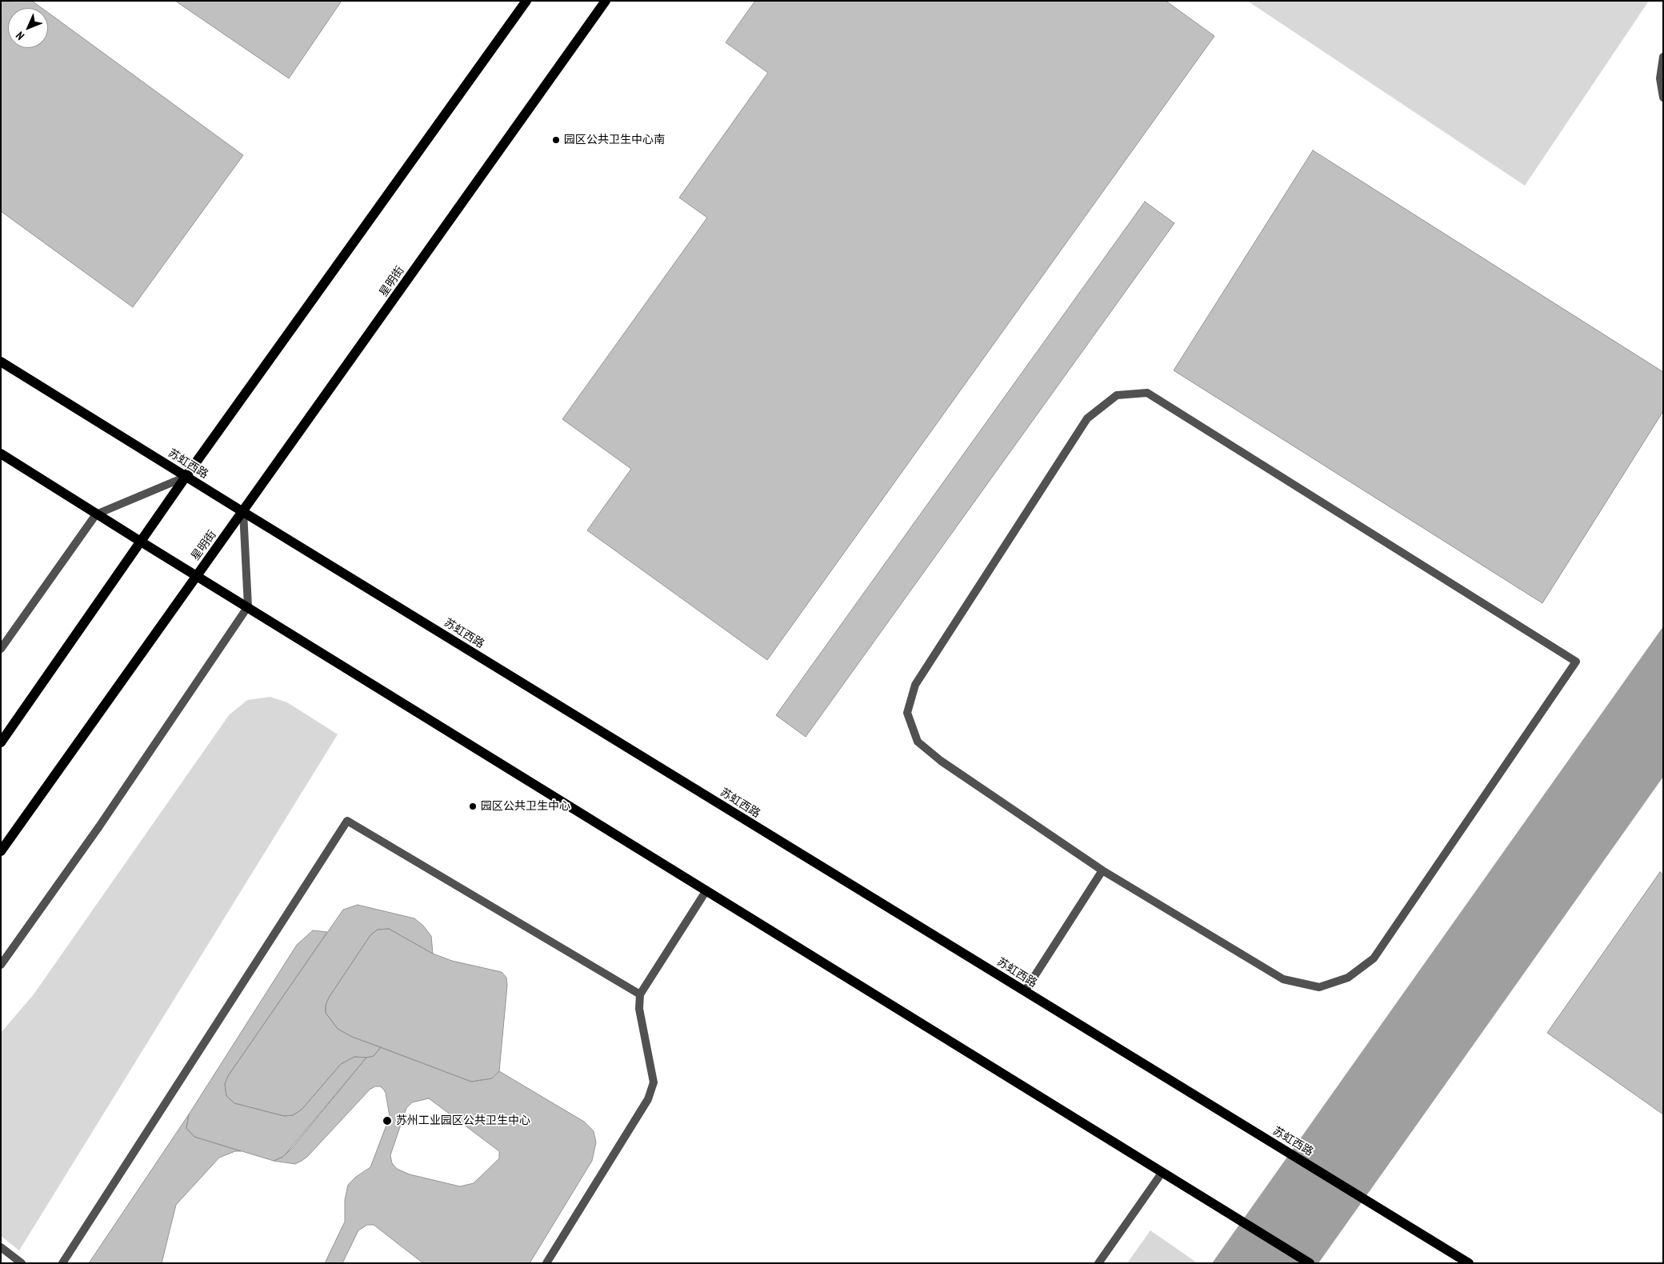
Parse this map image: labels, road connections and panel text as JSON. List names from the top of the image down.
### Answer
{
  "streets": {
    "main road": ["星明街", "苏虹西路"]
  },
  "crossings": [
    ["星明街", "苏虹西路"]
  ],
  "places": ["园区公共卫生中心南", "园区公共卫生中心", "苏州工业园区公共卫生中心"],
  "north": "bottom left"
}
